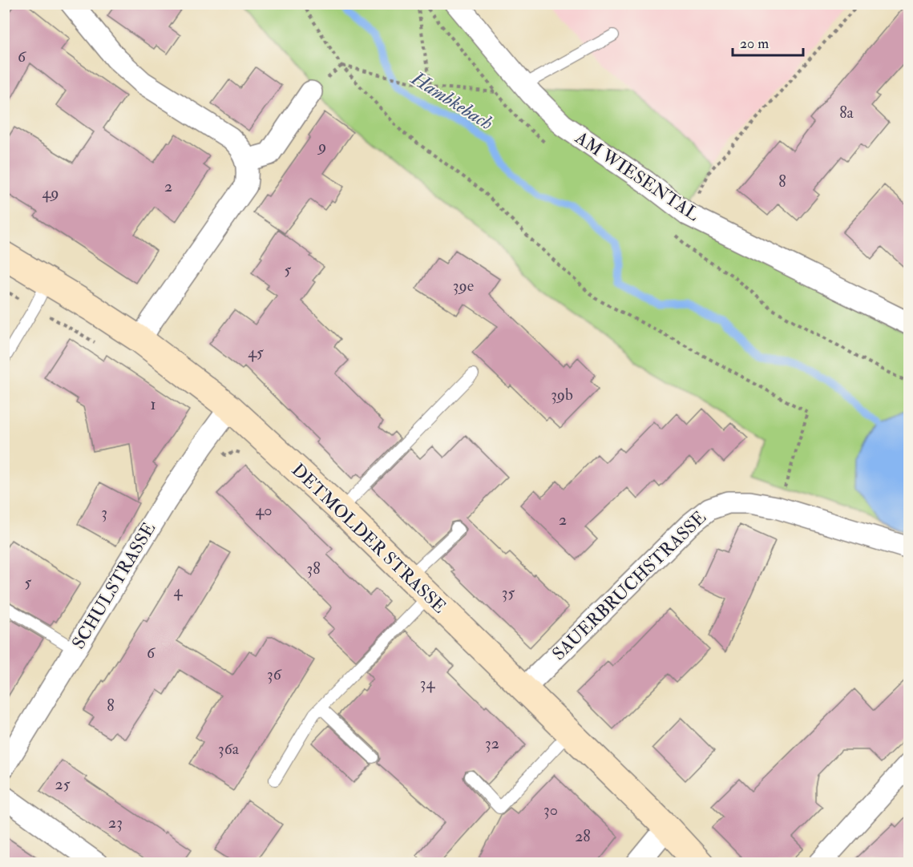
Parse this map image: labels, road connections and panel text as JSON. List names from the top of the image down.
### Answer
{
  "streets": {
    "main road": ["DETMOLDER STRASSE"],
    "street": ["AM WIESENTAL", "SCHULSTRASSE", "SAUERBRUCHSTRASSE"]
  },
  "crossings": [
    ["DETMOLDER STRASSE", "SCHULSTRASSE"],
    ["DETMOLDER STRASSE", "SAUERBRUCHSTRASSE"]
  ],
  "water": ["Hambkebach"],
  "house_numbers": [
    "6",
    "8a",
    "9",
    "8",
    "2",
    "49",
    "5",
    "39e",
    "45",
    "39b",
    "1",
    "40",
    "3",
    "2",
    "38",
    "5",
    "4",
    "35",
    "6",
    "36",
    "34",
    "8",
    "32",
    "36a",
    "25",
    "30",
    "23",
    "28"
  ],
  "scale_bar": "20 m"
}
